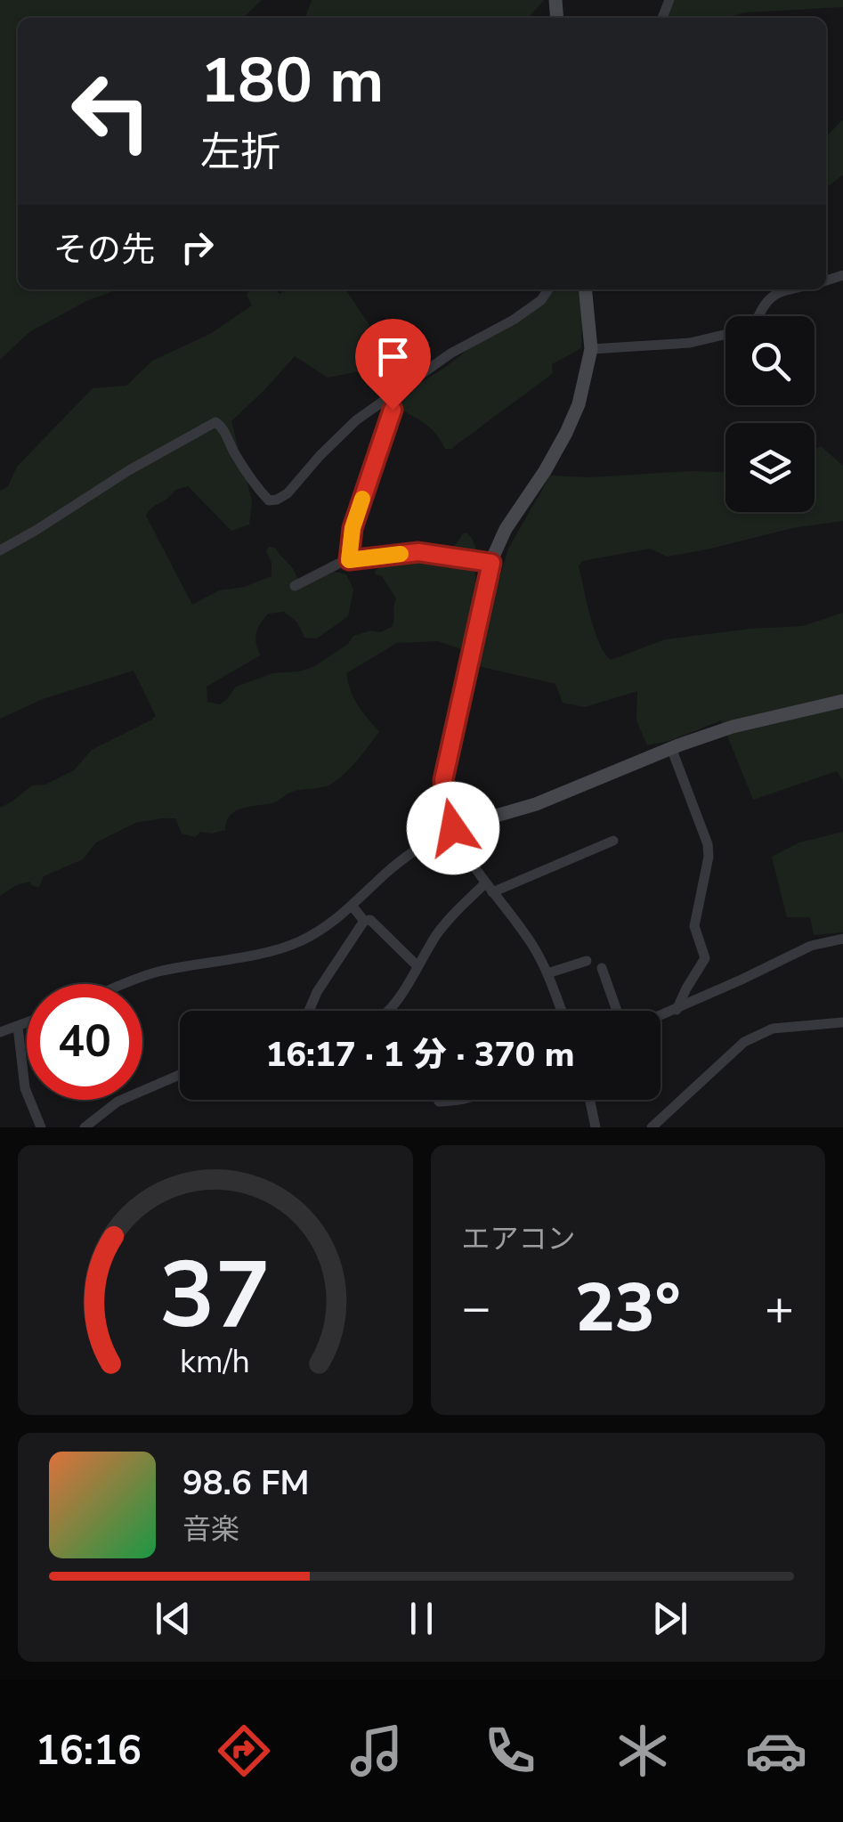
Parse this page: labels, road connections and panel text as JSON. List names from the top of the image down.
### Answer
{
  "page": {
    "turn": ["180 m", "左折"],
    "then": "その先",
    "limit": "40",
    "trip": "16:17 · 1 分 · 370 m",
    "tile": "エアコン",
    "heat": ["−", "23°", "+"],
    "song": ["98.6 FM", "音楽"],
    "tabs": "16:16",
    "gauge": ["37", "km/h"]
  }
}
